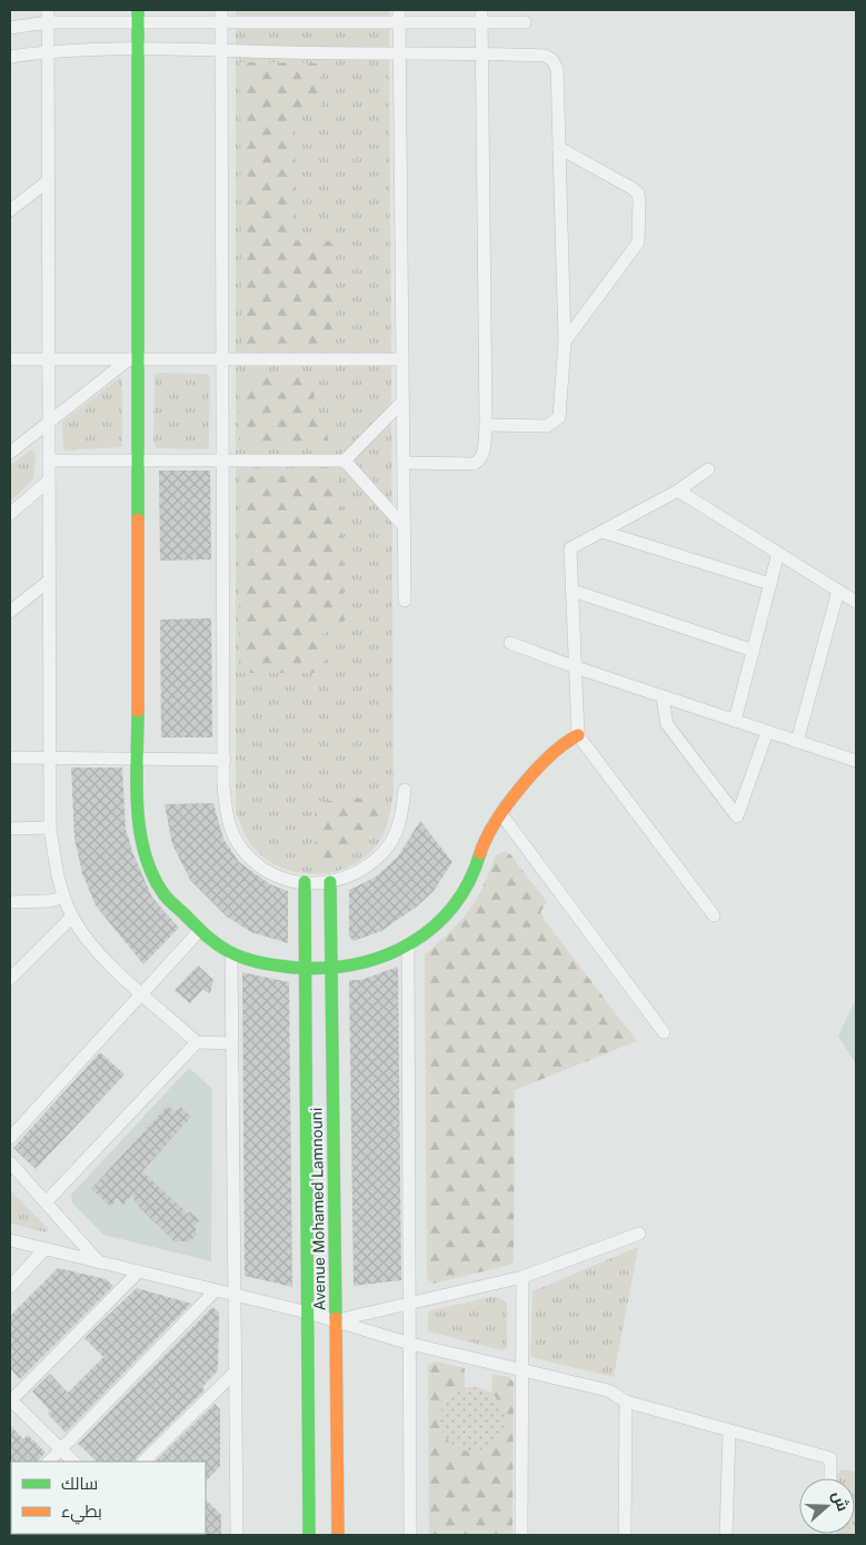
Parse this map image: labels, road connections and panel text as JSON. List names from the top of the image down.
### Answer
{
  "streets": {
    "street": ["Avenue Mohamed Lamnouni"]
  },
  "legend": ["سالك", "بطيء"],
  "north": "right"
}
